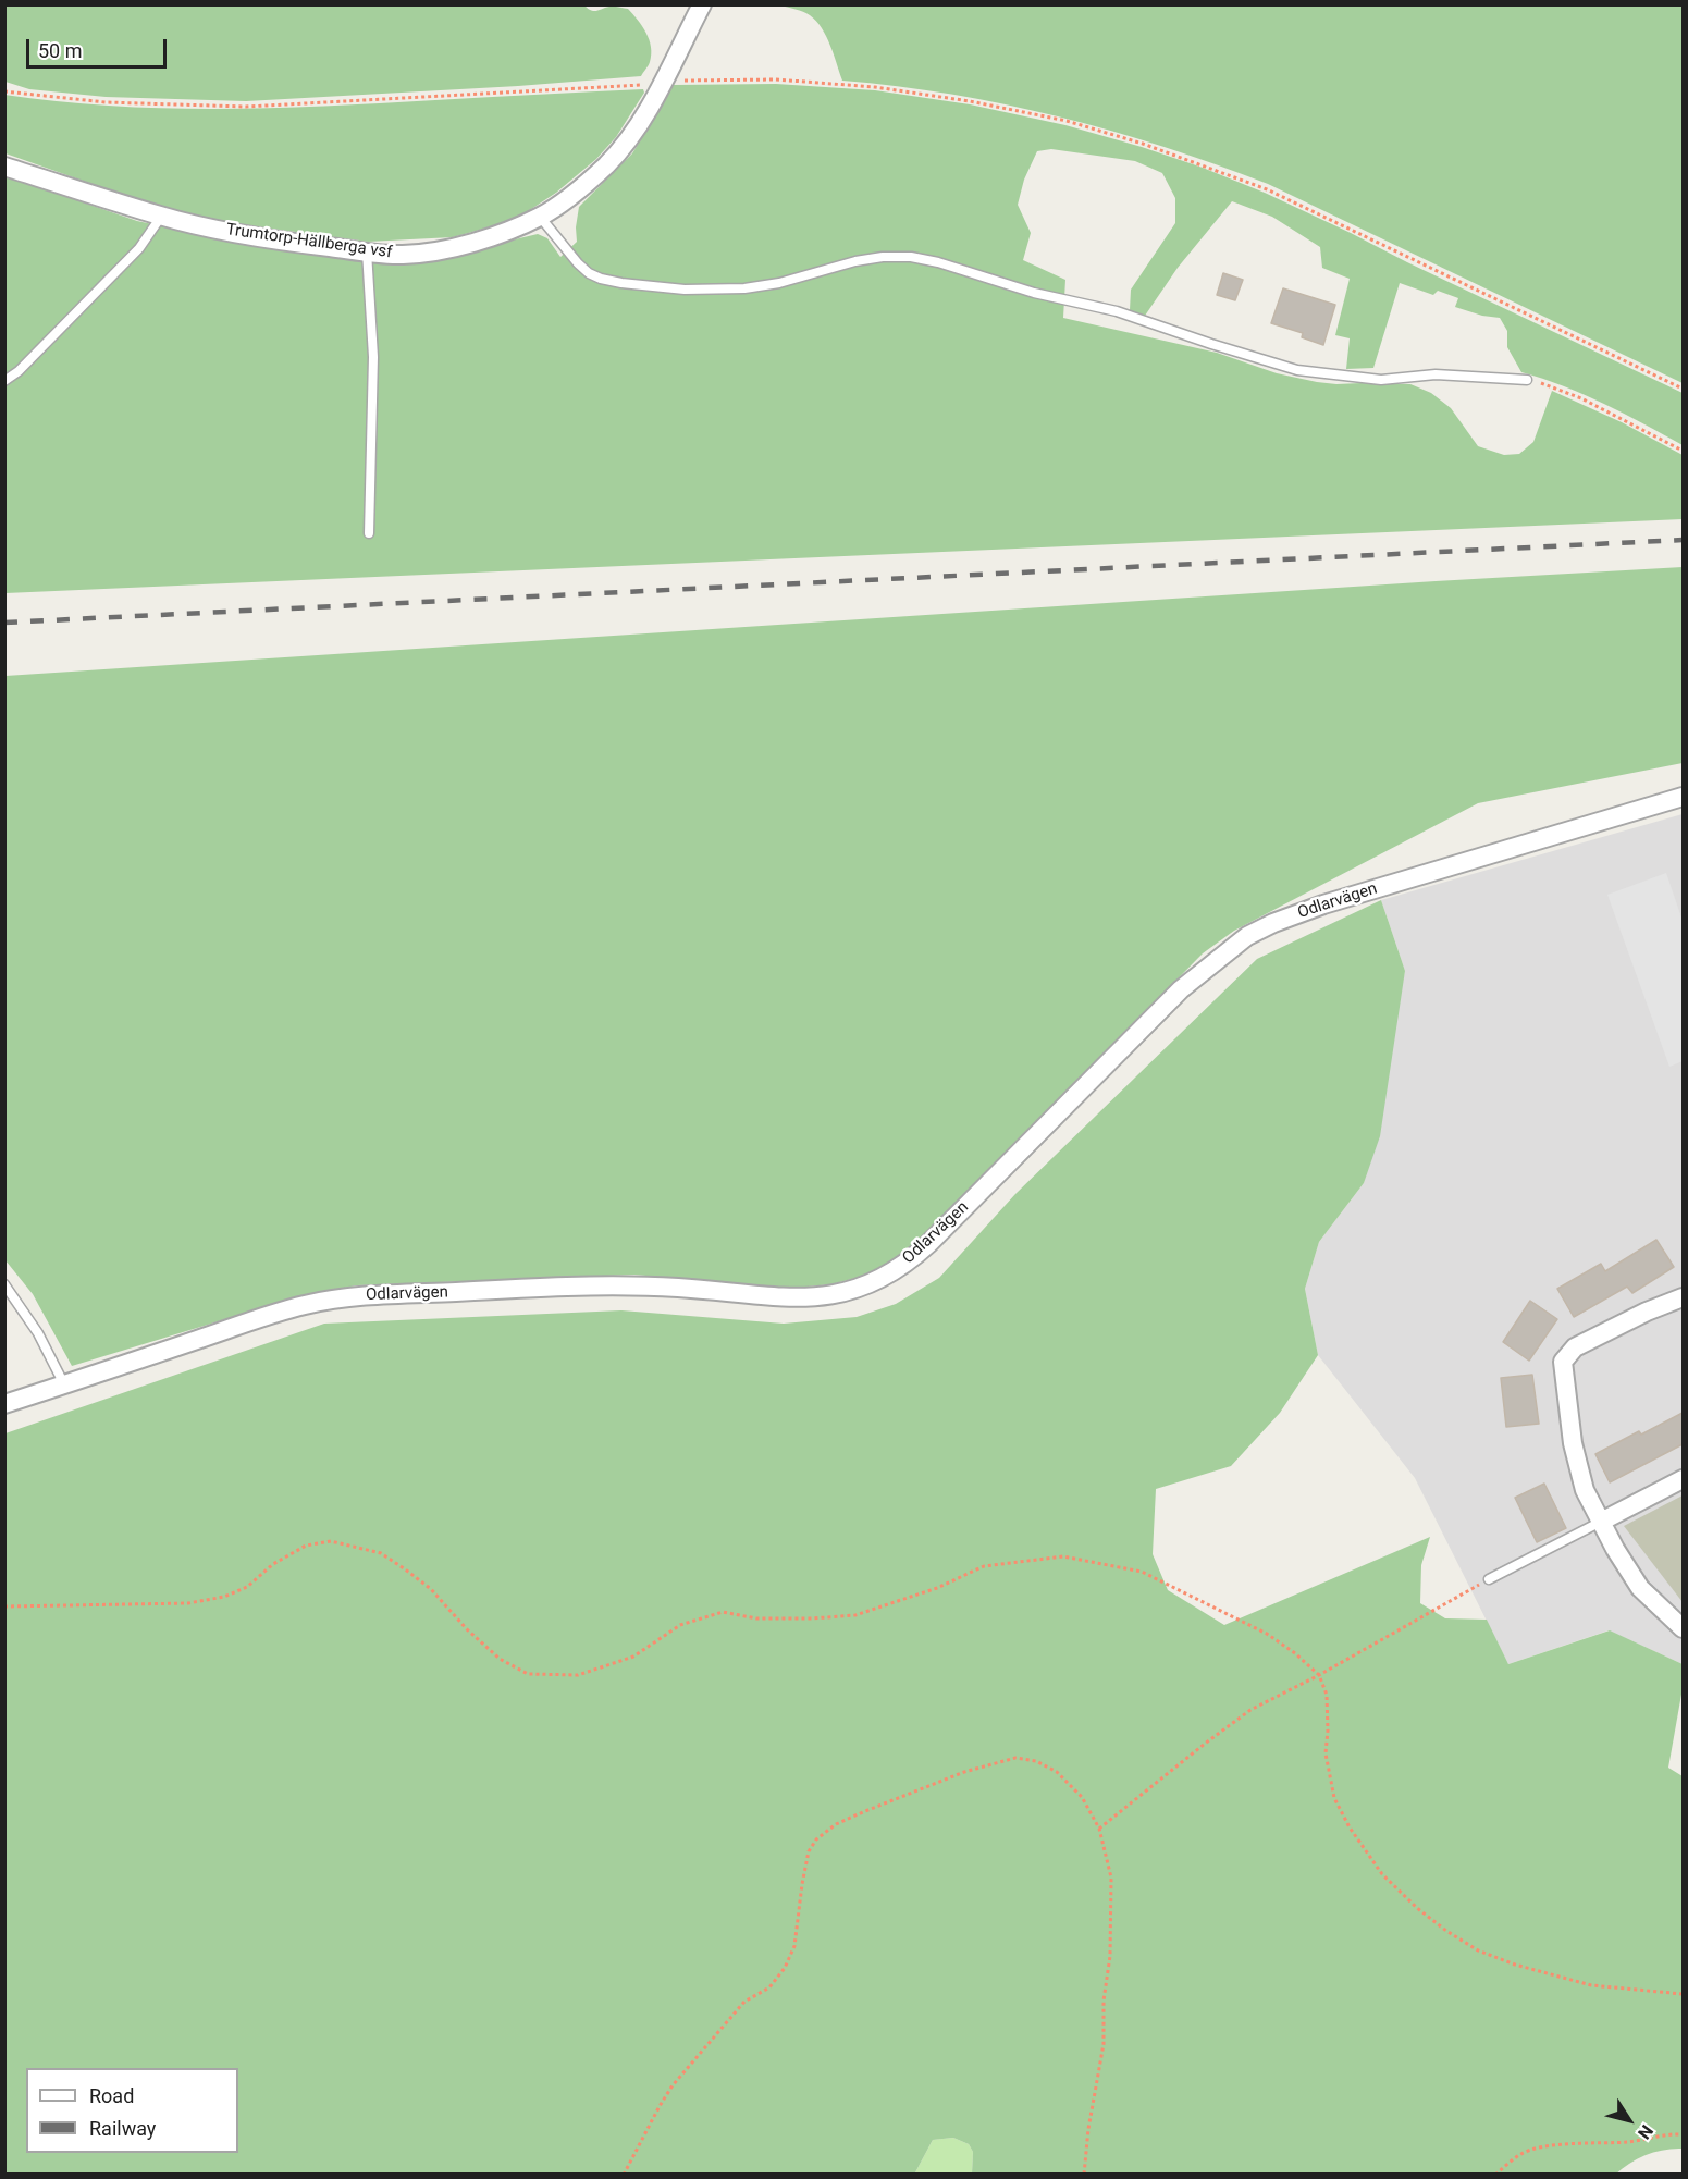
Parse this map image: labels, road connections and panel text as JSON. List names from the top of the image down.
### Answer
{
  "streets": {
    "street": ["Trumtorp-Hällberga vsf", "Odlarvägen"]
  },
  "legend": ["Road", "Railway"],
  "scale_bar": "50 m",
  "north": "bottom right"
}
